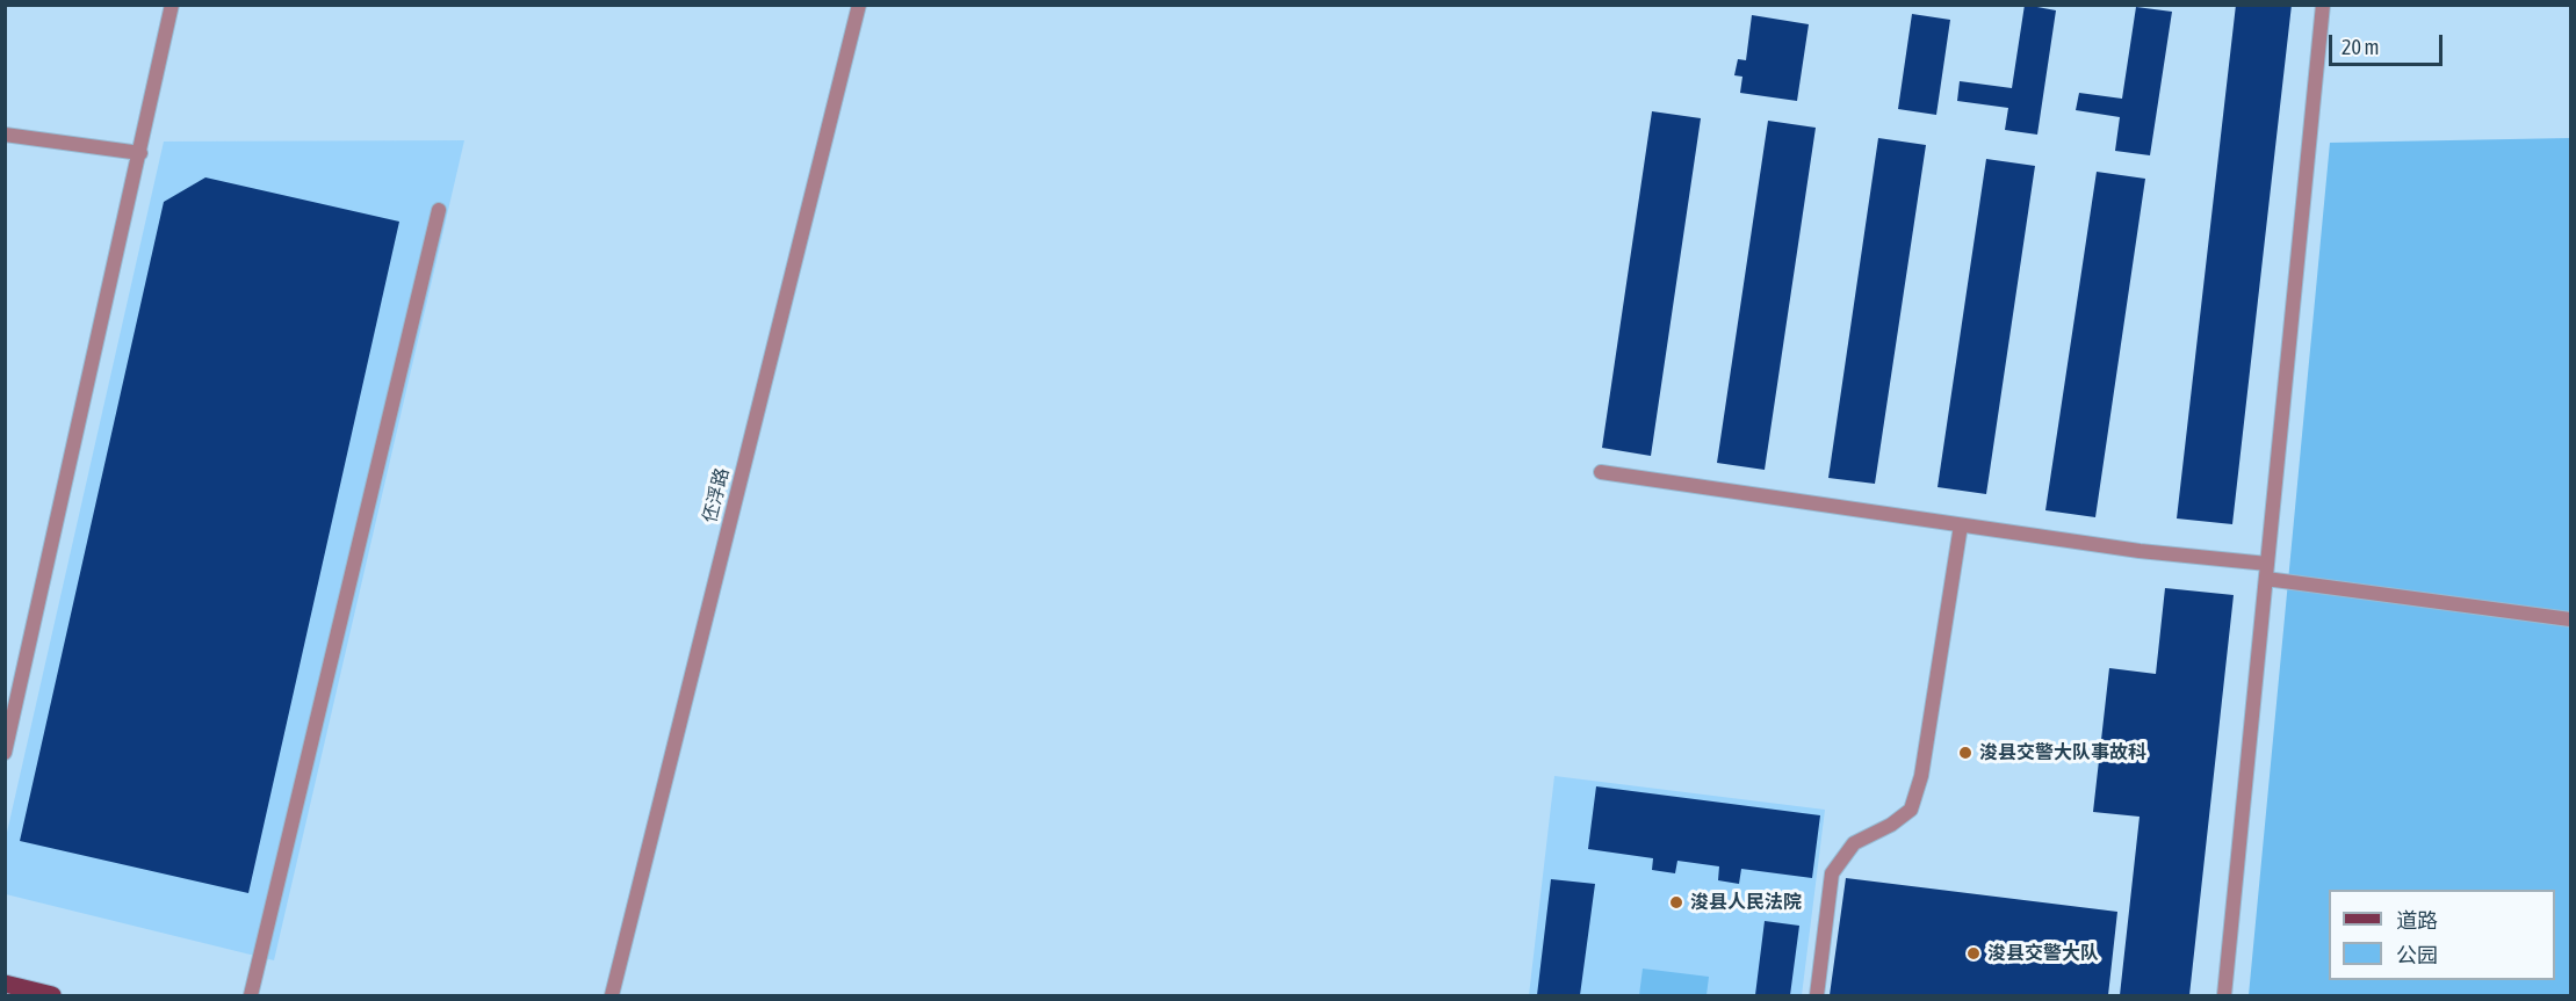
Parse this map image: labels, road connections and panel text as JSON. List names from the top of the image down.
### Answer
{
  "streets": {
    "street": ["伾浮路"]
  },
  "places": ["浚县交警大队事故科", "浚县人民法院", "浚县交警大队"],
  "legend": ["道路", "公园"],
  "scale_bar": "20 m"
}
